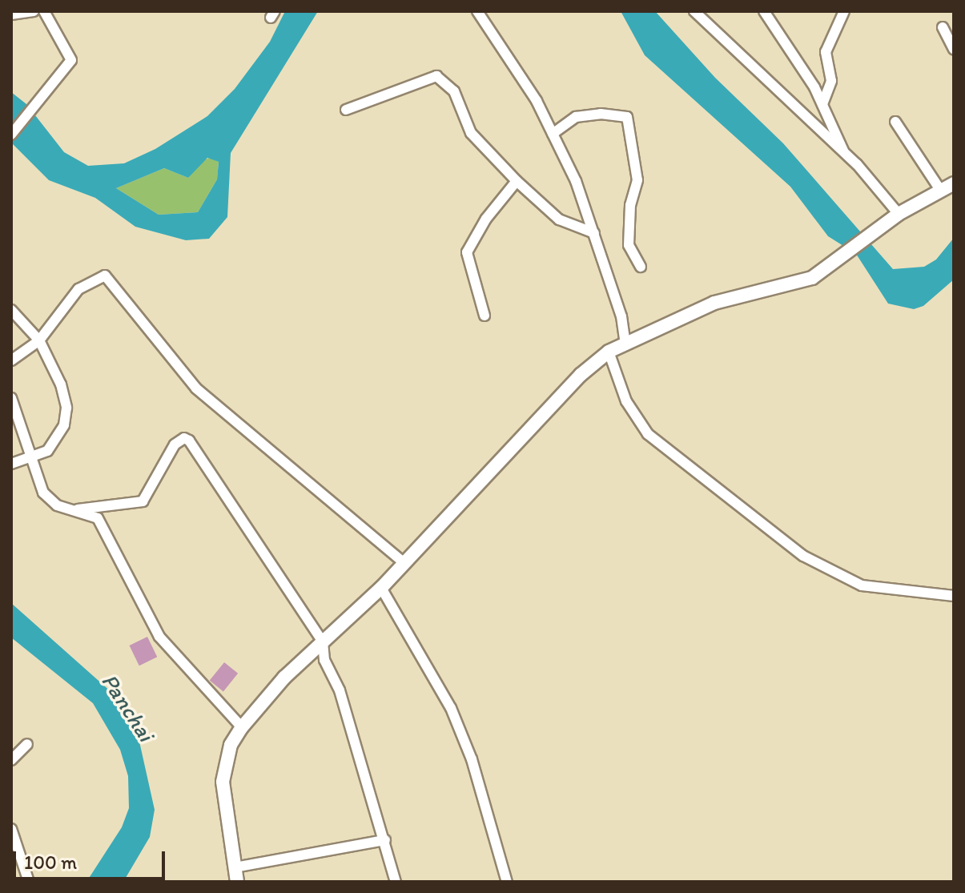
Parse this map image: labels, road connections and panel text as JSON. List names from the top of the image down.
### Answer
{
  "water": ["Panchai"],
  "scale_bar": "100 m"
}
